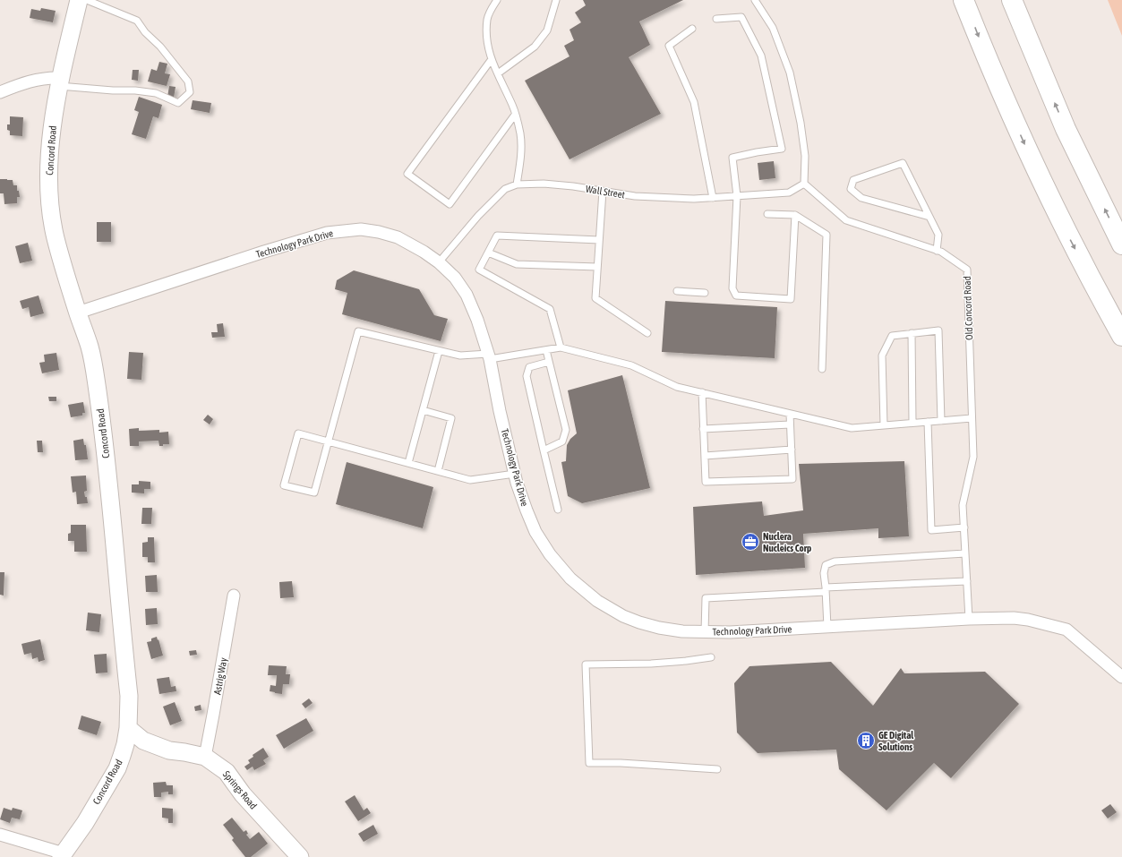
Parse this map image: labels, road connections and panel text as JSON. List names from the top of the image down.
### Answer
{
  "streets": {
    "main road": ["Concord Road", "Springs Road"],
    "street": ["Technology Park Drive", "Astrig Way"],
    "lane": ["Wall Street", "Old Concord Road"]
  },
  "crossings": [
    ["Concord Road", "Technology Park Drive"],
    ["Concord Road", "Springs Road"],
    ["Wall Street", "Technology Park Drive"],
    ["Wall Street", "Old Concord Road"],
    ["Technology Park Drive", "Old Concord Road"],
    ["Astrig Way", "Springs Road"]
  ],
  "places": {
    "office": ["Nuclera Nucleics Corp"],
    "building": ["GE Digital Solutions"]
  }
}
